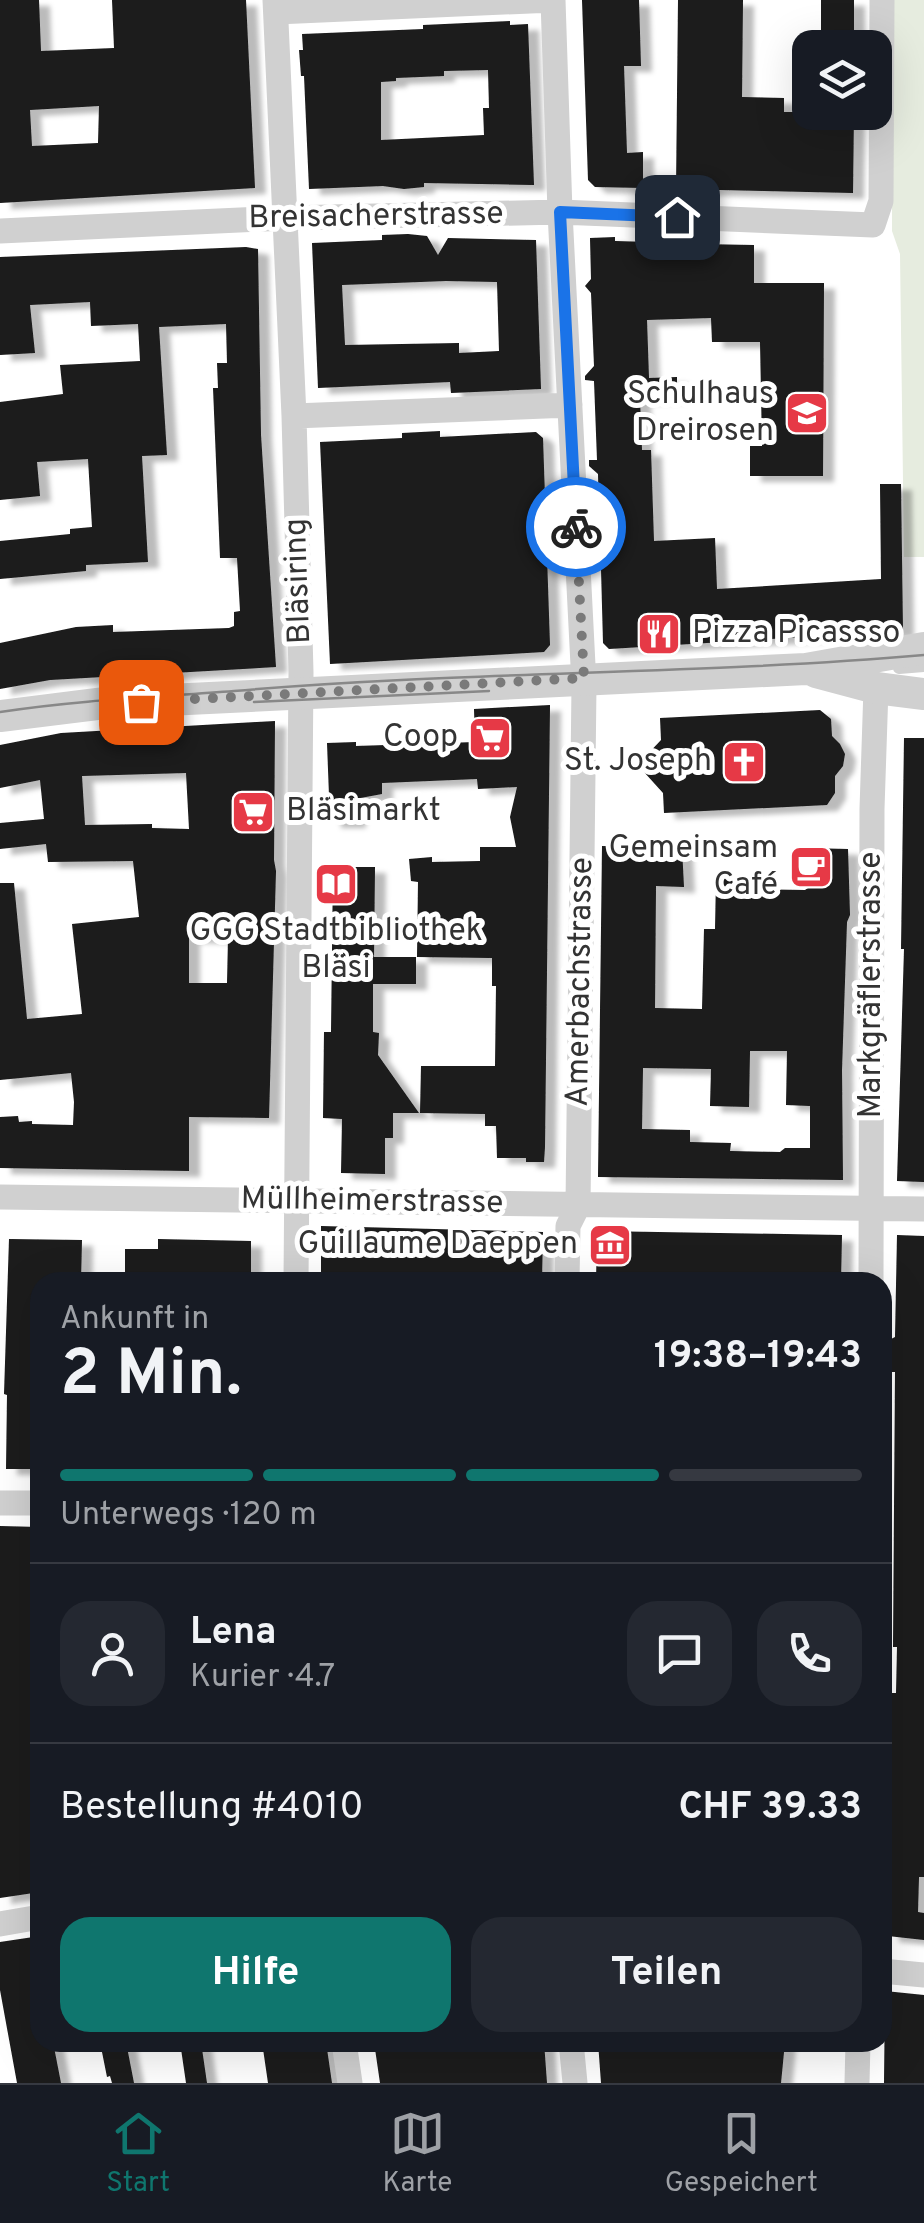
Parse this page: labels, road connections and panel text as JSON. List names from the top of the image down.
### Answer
{
  "streets": {
    "street": [
      "Breisacherstrasse",
      "Bläsiring",
      "Amerbachstrasse",
      "Markgräflerstrasse",
      "Müllheimerstrasse"
    ]
  },
  "crossings": [
    ["Breisacherstrasse", "Bläsiring"],
    ["Breisacherstrasse", "Amerbachstrasse"],
    ["Bläsiring", "Müllheimerstrasse"],
    ["Amerbachstrasse", "Müllheimerstrasse"],
    ["Markgräflerstrasse", "Müllheimerstrasse"]
  ],
  "places": {
    "school or university": ["Schulhaus Dreirosen"],
    "restaurant": ["Pizza Picassso"],
    "supermarket": ["Coop", "Bläsimarkt"],
    "church": ["St. Joseph"],
    "cafe": ["Gemeinsam Café"],
    "library": ["GGG Stadtbibliothek Bläsi"],
    "museum": ["Guillaume Daeppen"]
  },
  "page": {
    "heading": ["2 Min.", "Ankunft in", "19:38–19:43"],
    "panel": [
      "Lena",
      "Kurier · 4.7",
      "Bestellung #4010",
      "CHF 39.33"
    ],
    "bar": "Unterwegs · 120 m",
    "buttons": ["Hilfe", "Teilen"],
    "tabs": ["Start", "Karte", "Gespeichert"]
  }
}
